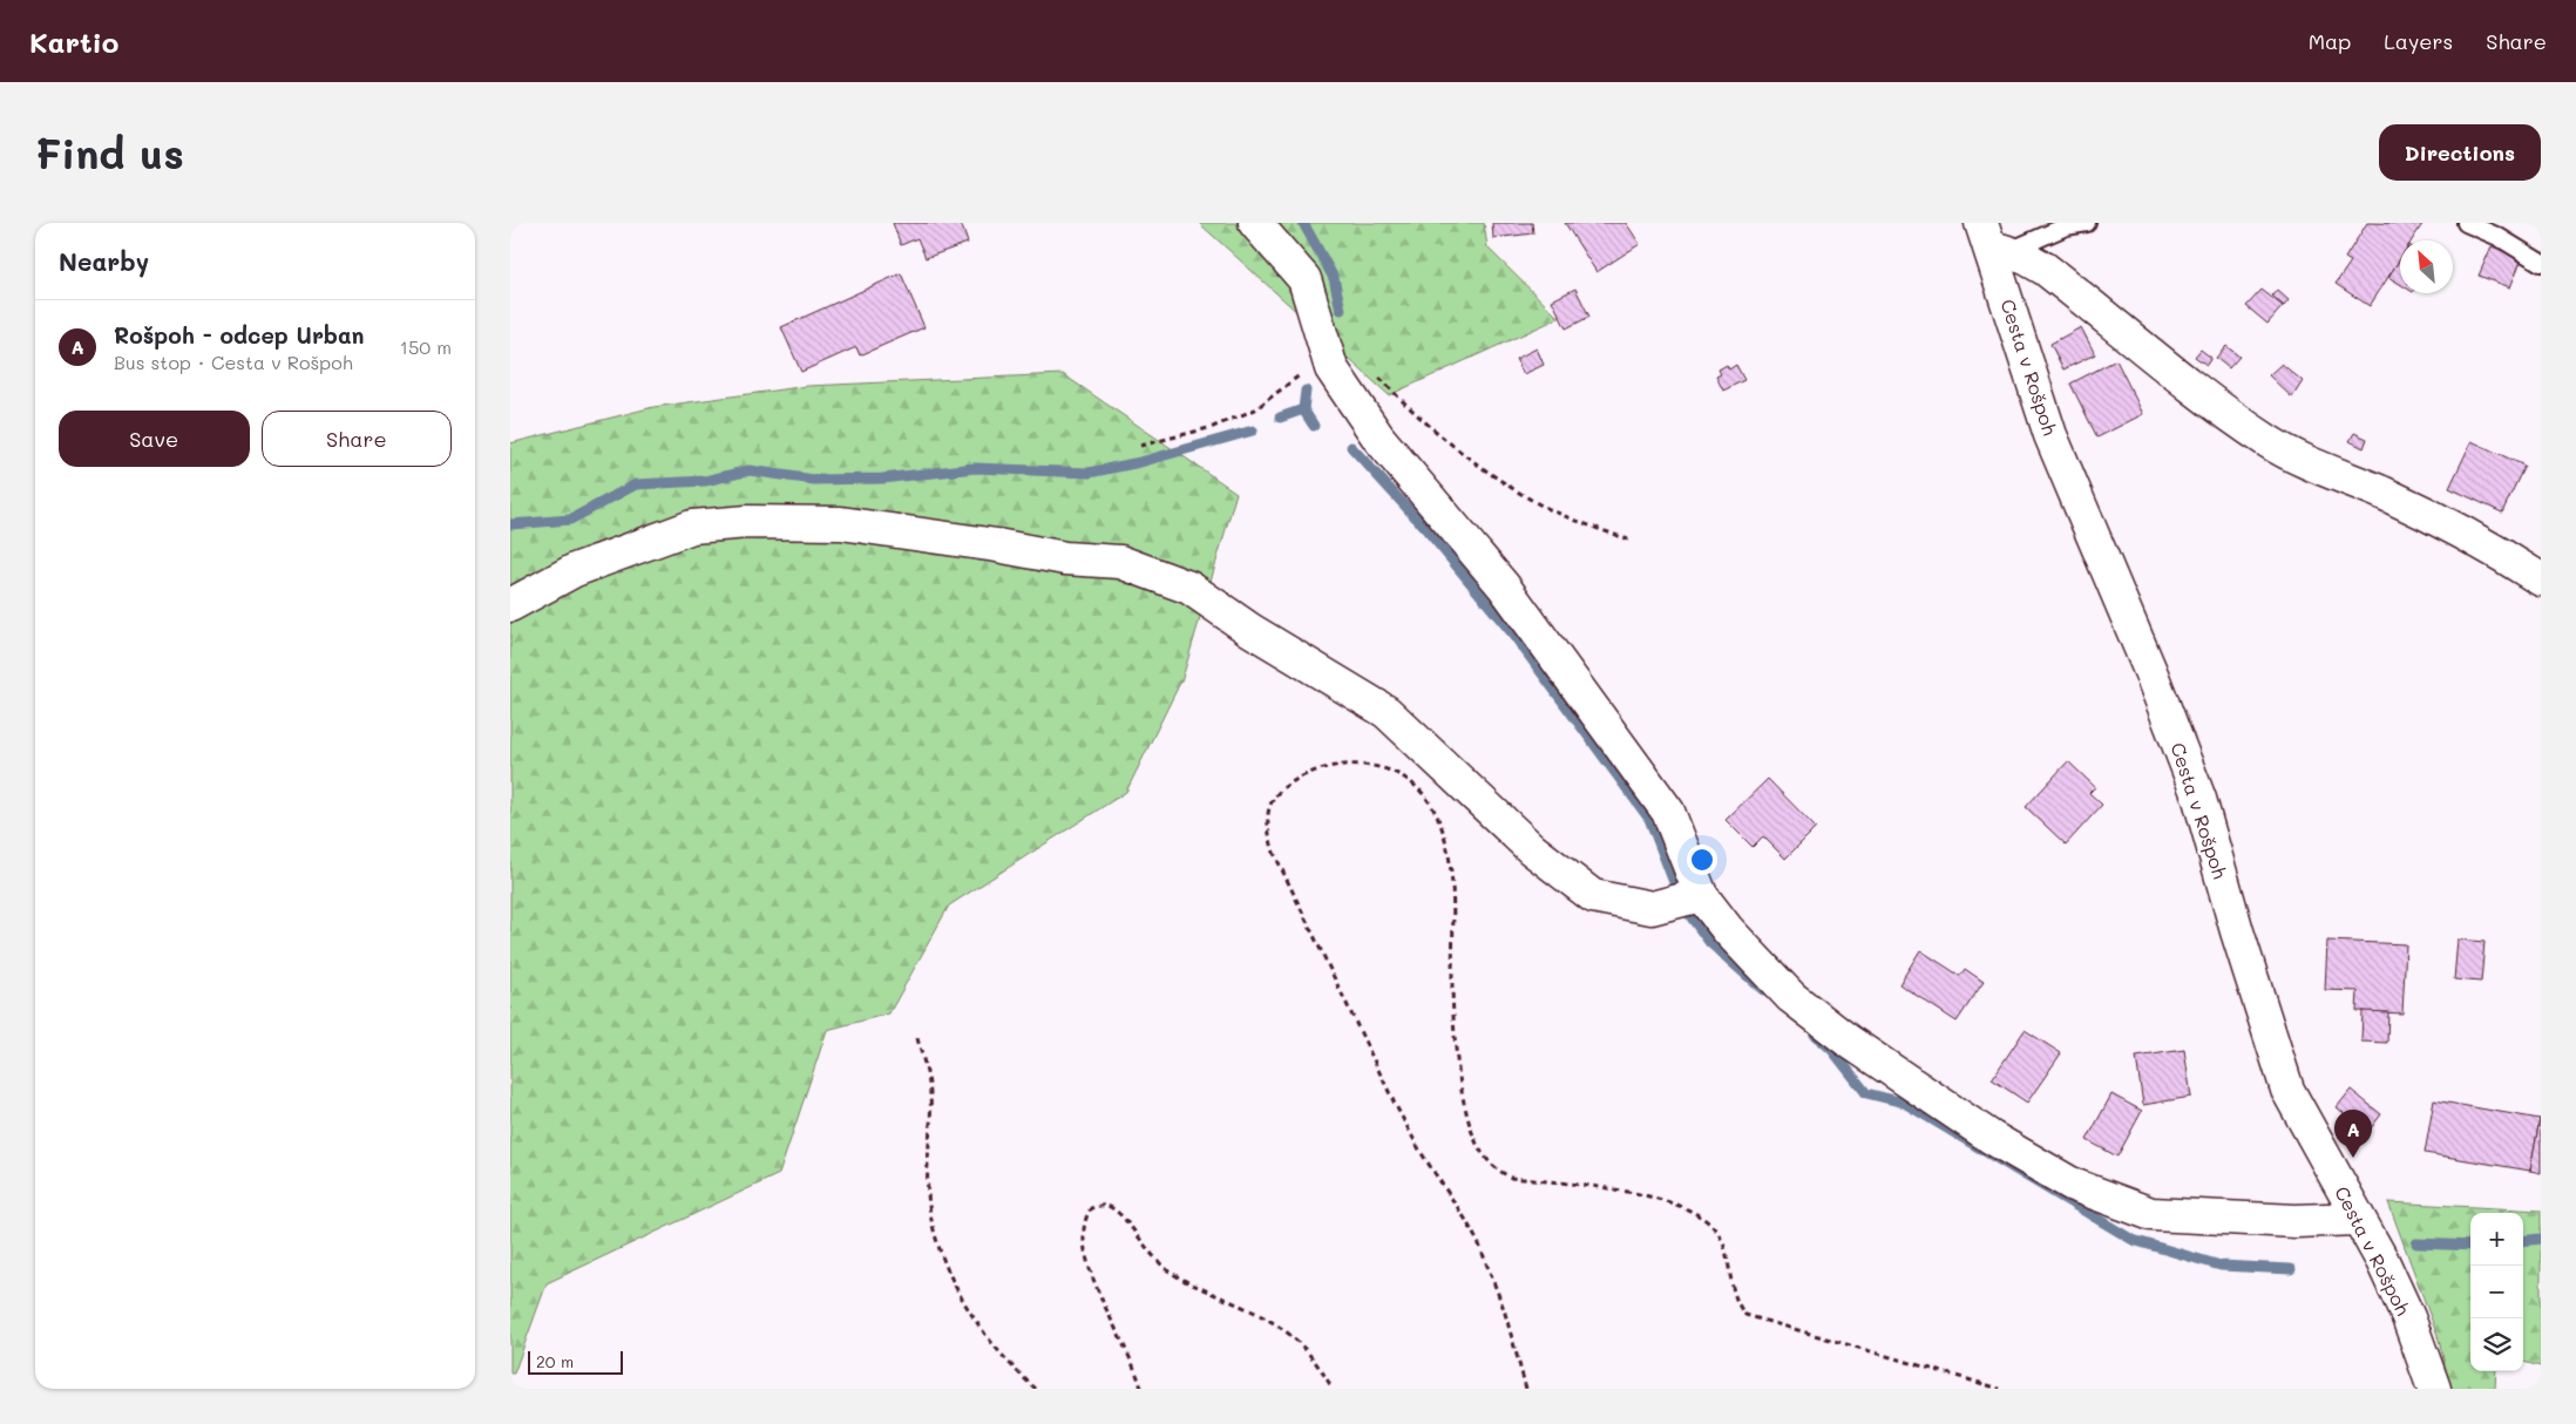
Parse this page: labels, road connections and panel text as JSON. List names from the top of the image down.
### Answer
{
  "streets": {
    "street": ["Cesta v Rošpoh"]
  },
  "scale_bar": "20 m",
  "north": "top left",
  "page": {
    "header": "Kartio",
    "nav": ["Map", "Layers", "Share"],
    "buttons": [
      "Directions",
      ["Save", "Share"]
    ],
    "title": "Find us",
    "heading": "Nearby",
    "list": [
      {
        "mark": "A",
        "name": "Rošpoh - odcep Urban",
        "note": "Bus stop · Cesta v Rošpoh",
        "value": "150 m"
      }
    ],
    "pins": "A",
    "map_buttons": ["+", "−"],
    "scale": "20 m"
  }
}
